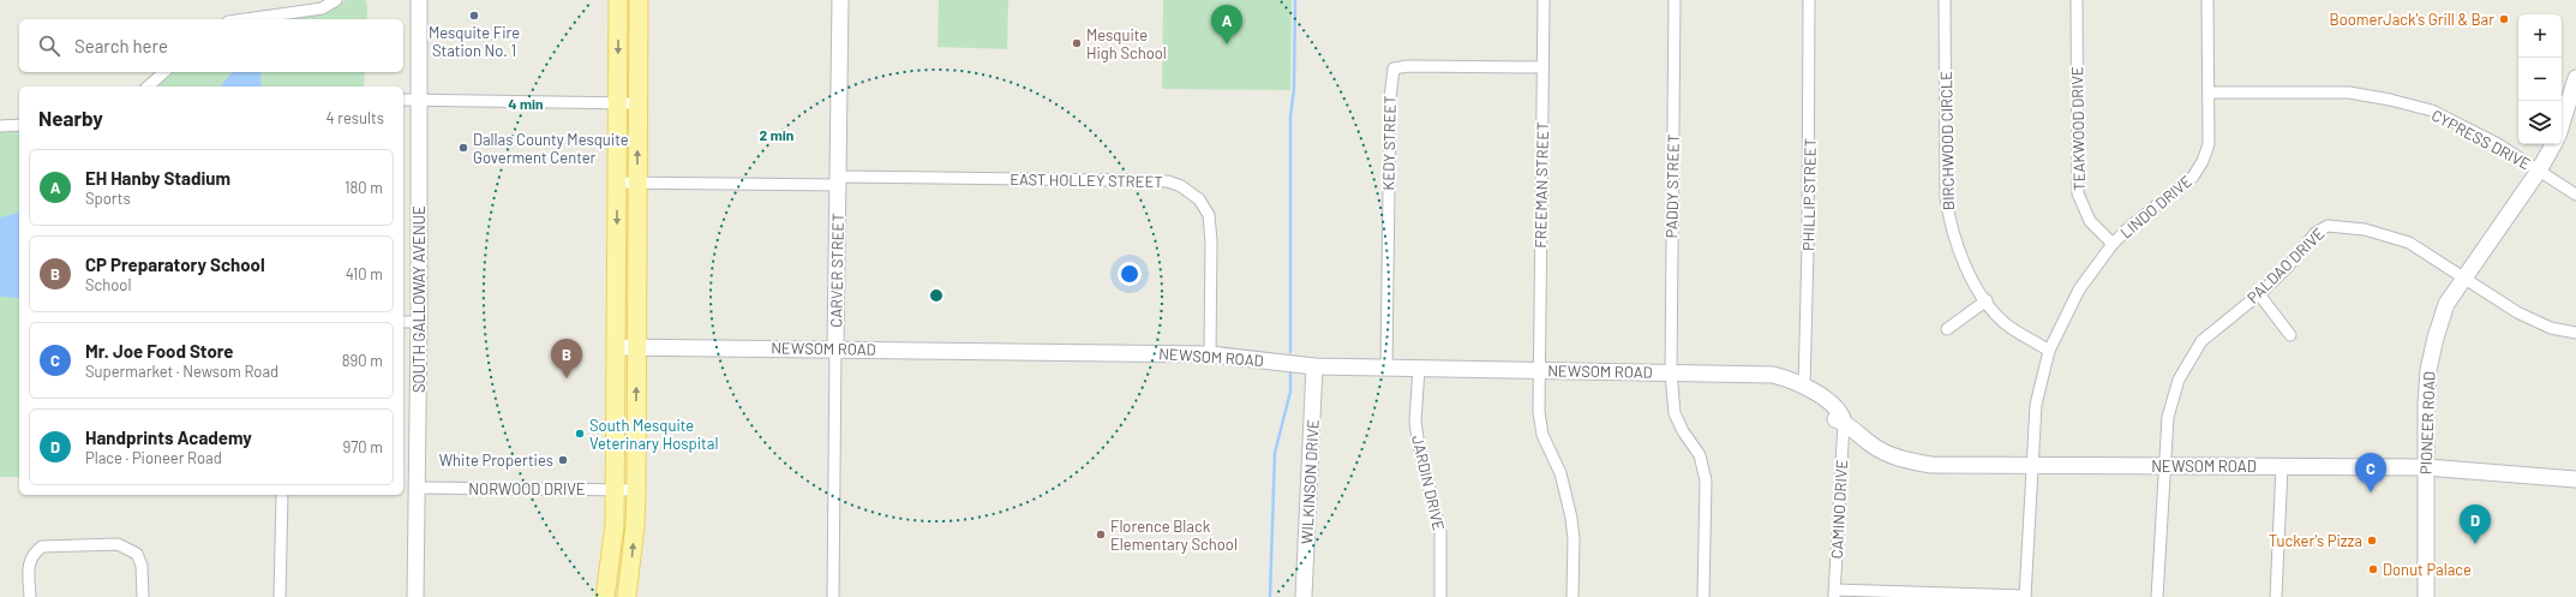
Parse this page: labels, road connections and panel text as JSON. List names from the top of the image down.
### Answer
{
  "streets": {
    "street": [
      "TEAKWOOD DRIVE",
      "CYPRESS DRIVE",
      "BIRCHWOOD CIRCLE",
      "KEDY STREET",
      "EAST HOLLEY STREET",
      "FREEMAN STREET",
      "PADDY STREET",
      "PHILLIP STREET",
      "LINDO DRIVE",
      "PALDAO DRIVE",
      "CARVER STREET",
      "SOUTH GALLOWAY AVENUE",
      "NEWSOM ROAD",
      "PIONEER ROAD",
      "WILKINSON DRIVE",
      "JARDIN DRIVE",
      "NORWOOD DRIVE",
      "CAMINO DRIVE"
    ]
  },
  "crossings": [
    ["TEAKWOOD DRIVE", "LINDO DRIVE"],
    ["CYPRESS DRIVE", "LINDO DRIVE"],
    ["CYPRESS DRIVE", "PIONEER ROAD"],
    ["BIRCHWOOD CIRCLE", "LINDO DRIVE"],
    ["KEDY STREET", "FREEMAN STREET"],
    ["KEDY STREET", "NEWSOM ROAD"],
    ["EAST HOLLEY STREET", "CARVER STREET"],
    ["EAST HOLLEY STREET", "NEWSOM ROAD"],
    ["FREEMAN STREET", "NEWSOM ROAD"],
    ["PADDY STREET", "NEWSOM ROAD"],
    ["PHILLIP STREET", "NEWSOM ROAD"],
    ["LINDO DRIVE", "NEWSOM ROAD"],
    ["PALDAO DRIVE", "NEWSOM ROAD"],
    ["PALDAO DRIVE", "PIONEER ROAD"],
    ["CARVER STREET", "NEWSOM ROAD"],
    ["SOUTH GALLOWAY AVENUE", "NORWOOD DRIVE"],
    ["NEWSOM ROAD", "PIONEER ROAD"],
    ["NEWSOM ROAD", "WILKINSON DRIVE"],
    ["NEWSOM ROAD", "JARDIN DRIVE"],
    ["NEWSOM ROAD", "CAMINO DRIVE"]
  ],
  "places": [
    "Mesquite Fire Station No. 1",
    "BoomerJack's Grill & Bar",
    "Mesquite High School",
    "Dallas County Mesquite Goverment Center",
    "South Mesquite Veterinary Hospital",
    "White Properties",
    "Florence Black Elementary School",
    "Tucker's Pizza",
    "Donut Palace"
  ],
  "page": {
    "pins": [
      "A",
      "B",
      "C",
      "D"
    ],
    "map_buttons": ["+", "−"],
    "search": "Search here",
    "heading": ["Nearby", "4 results"],
    "list": [
      {
        "mark": "A",
        "name": "EH Hanby Stadium",
        "note": "Sports",
        "value": "180 m"
      },
      {
        "mark": "B",
        "name": "CP Preparatory School",
        "note": "School",
        "value": "410 m"
      },
      {
        "mark": "C",
        "name": "Mr. Joe Food Store",
        "note": "Supermarket · Newsom Road",
        "value": "890 m"
      },
      {
        "mark": "D",
        "name": "Handprints Academy",
        "note": "Place · Pioneer Road",
        "value": "970 m"
      }
    ]
  },
  "rings": ["4 min", "2 min"]
}
